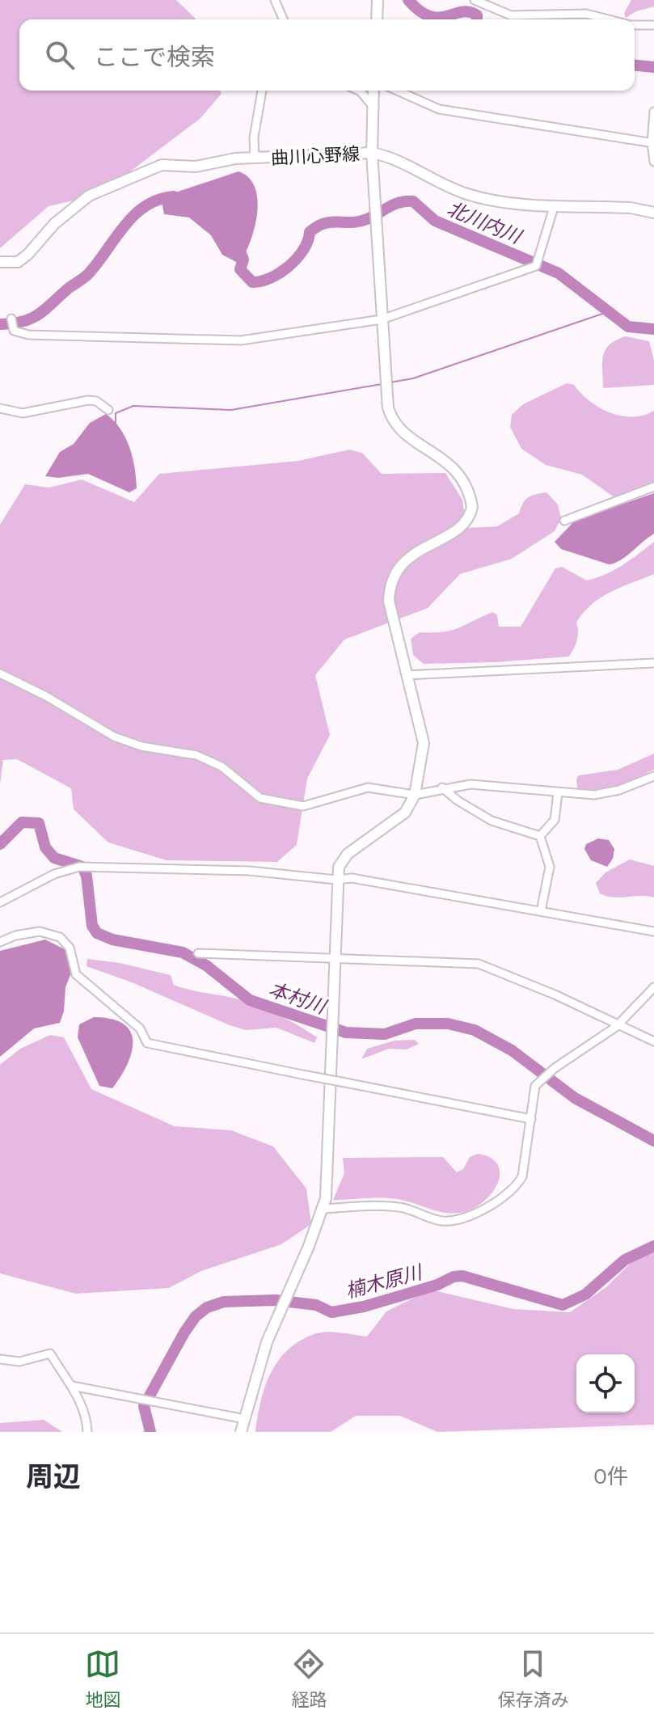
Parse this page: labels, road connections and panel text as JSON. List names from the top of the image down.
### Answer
{
  "streets": {
    "street": ["曲川心野線"]
  },
  "water": ["北川内川", "本村川", "楠木原川"],
  "page": {
    "search": "ここで検索",
    "heading": ["周辺", "0件"],
    "nav": ["地図", "経路", "保存済み"]
  }
}
